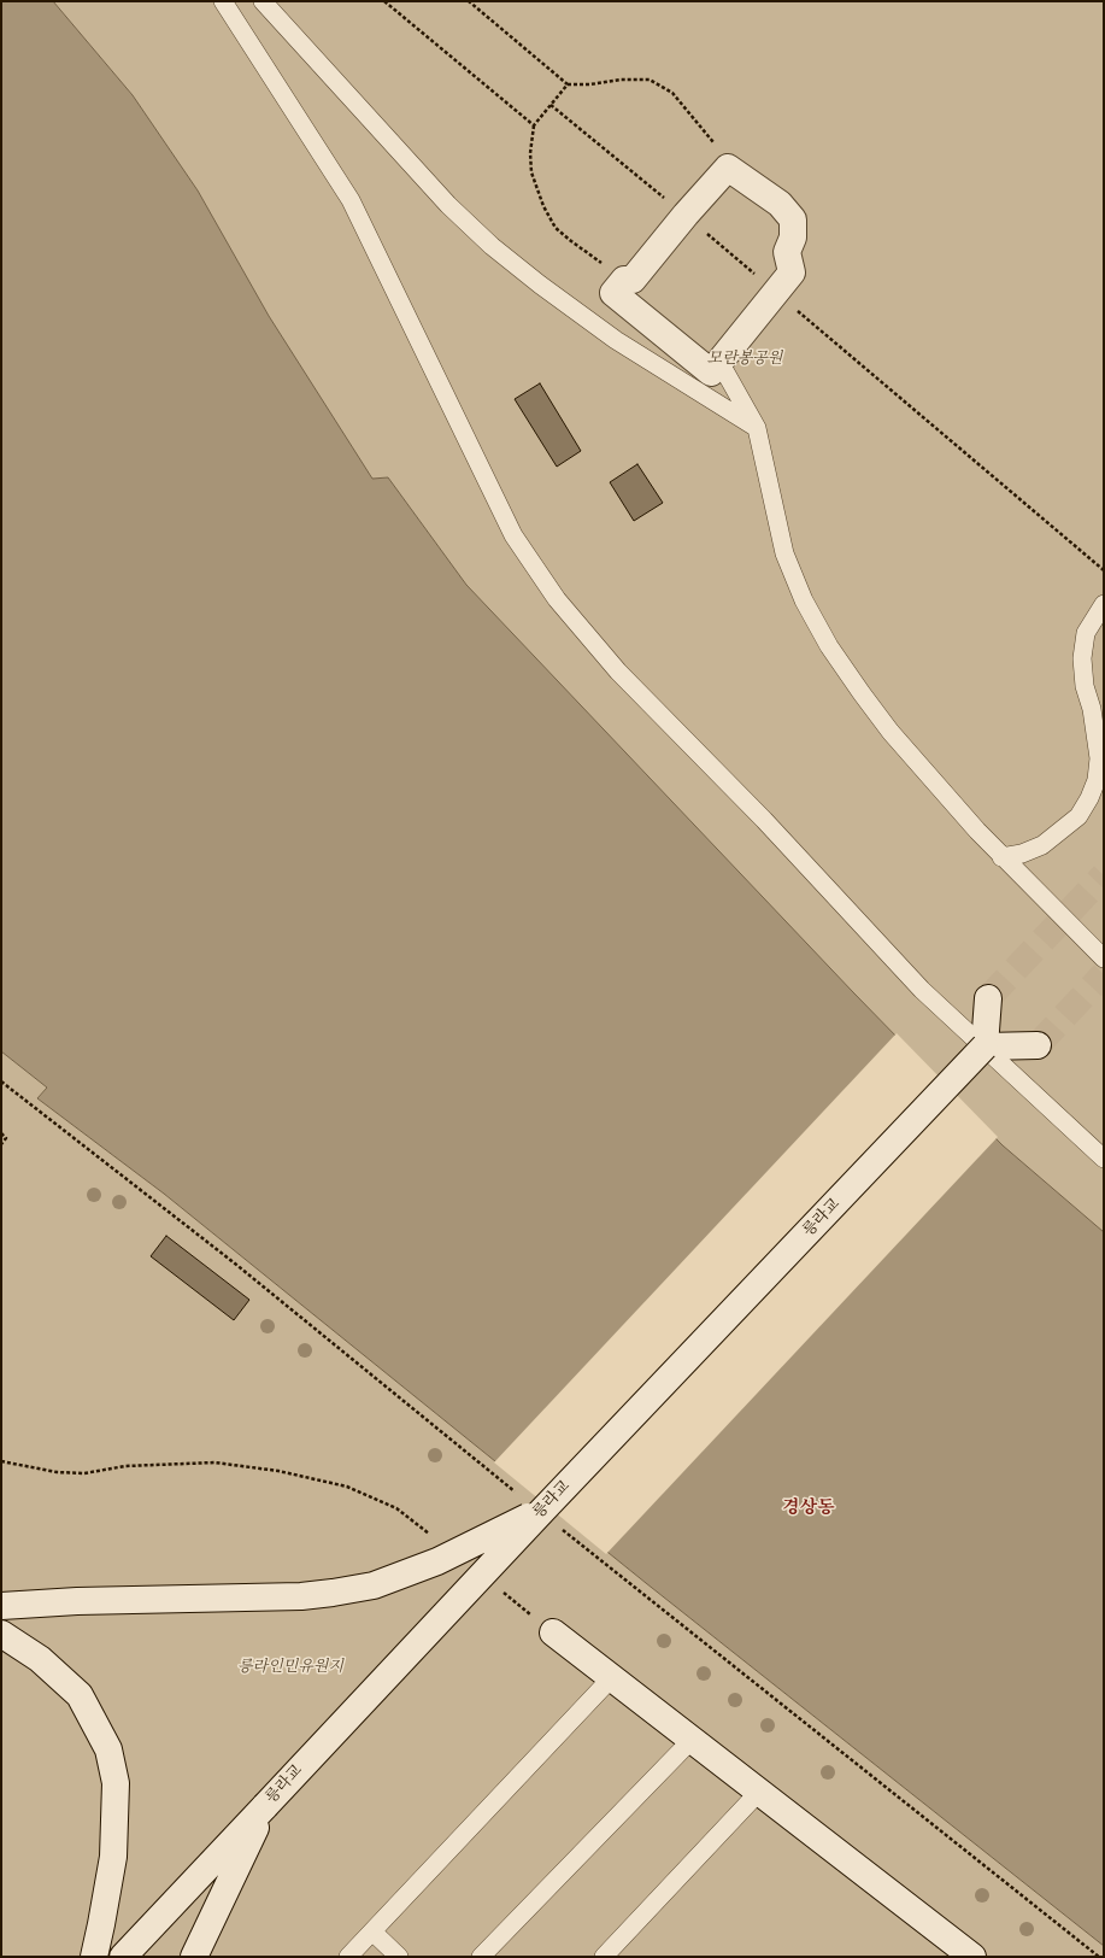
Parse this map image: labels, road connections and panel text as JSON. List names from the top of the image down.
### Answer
{
  "streets": {
    "main road": ["릉라교"]
  },
  "districts": ["경상동"],
  "parks": ["모란봉공원", "릉라인민유원지"]
}
